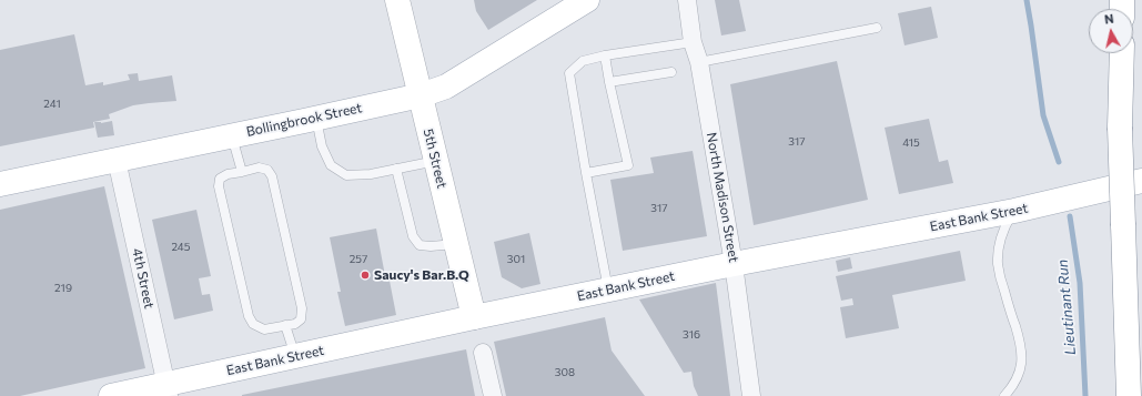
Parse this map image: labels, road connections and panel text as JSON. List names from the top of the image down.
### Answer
{
  "streets": {
    "main road": ["Bollingbrook Street", "5th Street", "East Bank Street"],
    "street": ["North Madison Street", "4th Street"]
  },
  "crossings": [
    ["Bollingbrook Street", "5th Street"],
    ["Bollingbrook Street", "4th Street"],
    ["5th Street", "East Bank Street"],
    ["North Madison Street", "East Bank Street"],
    ["East Bank Street", "4th Street"]
  ],
  "water": ["Lieutinant Run"],
  "places": ["Saucy's Bar.B.Q"],
  "house_numbers": [
    "241",
    "317",
    "415",
    "317",
    "245",
    "257",
    "301",
    "219",
    "316",
    "308"
  ],
  "north": "top"
}
